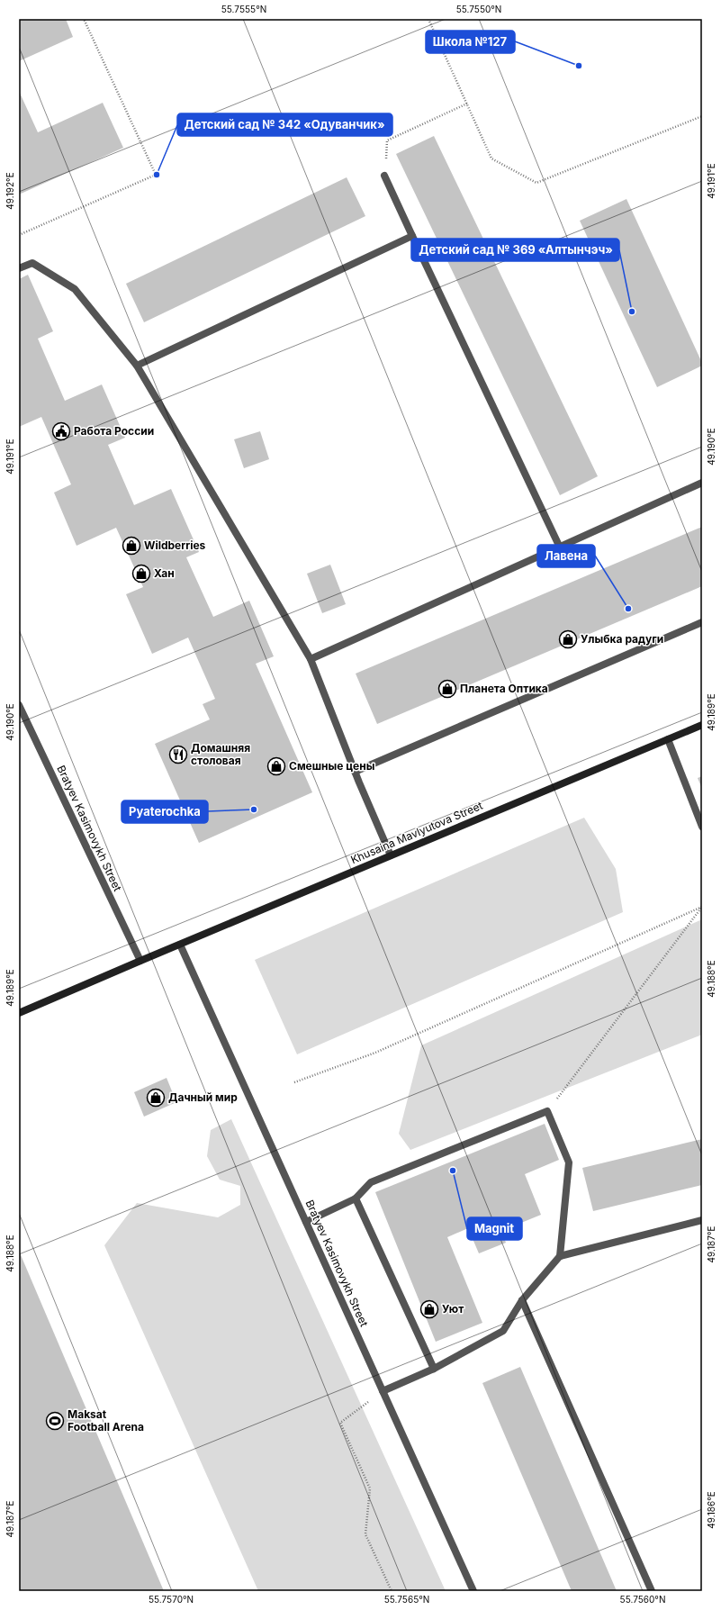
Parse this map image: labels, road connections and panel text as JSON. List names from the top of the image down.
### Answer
{
  "streets": {
    "street": ["Bratyev Kasimovykh Street", "Khusaina Mavlyutova Street"]
  },
  "crossings": [
    ["Bratyev Kasimovykh Street", "Khusaina Mavlyutova Street"]
  ],
  "places": {
    "other": [
      "Школа №127",
      "Детский сад № 342 «Одуванчик»",
      "Детский сад № 369 «Алтынчэч»",
      "Лавена",
      "Pyaterochka",
      "Magnit"
    ],
    "public building": ["Работа России"],
    "shop": [
      "Wildberries",
      "Хан",
      "Улыбка радуги",
      "Планета Оптика",
      "Смешные цены",
      "Дачный мир",
      "Уют"
    ],
    "restaurant": ["Домашняя столовая"],
    "sports": ["Maksat Football Arena"]
  },
  "coordinates": [
    "55.7555°N",
    "55.7550°N",
    "49.191°E",
    "49.192°E",
    "49.190°E",
    "49.189°E",
    "49.188°E",
    "49.187°E",
    "49.186°E",
    "55.7570°N",
    "55.7565°N",
    "55.7560°N"
  ]
}
